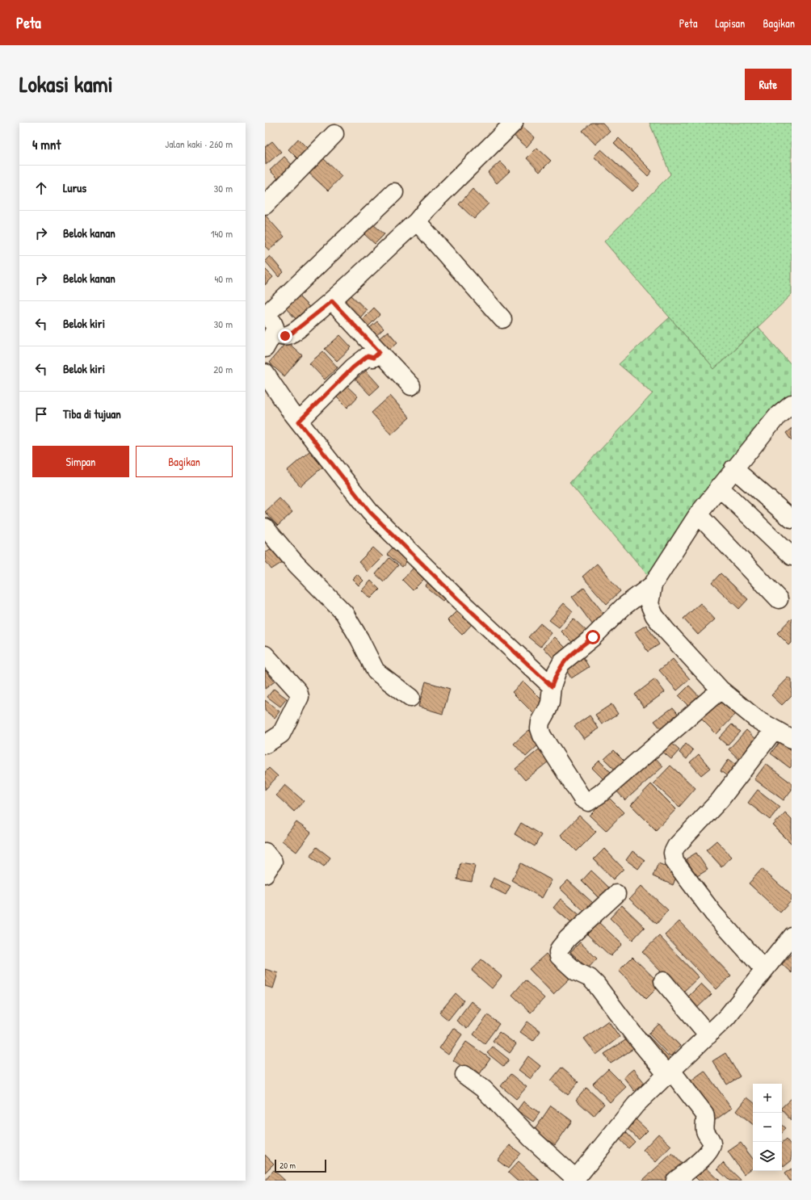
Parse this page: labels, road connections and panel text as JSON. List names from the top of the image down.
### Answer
{
  "scale_bar": "20 m",
  "page": {
    "header": "Peta",
    "nav": ["Peta", "Lapisan", "Bagikan"],
    "title": "Lokasi kami",
    "buttons": [
      "Rute",
      ["Simpan", "Bagikan"]
    ],
    "heading": ["4 mnt", "Jalan kaki · 260 m"],
    "list": [
      ["Lurus", "30 m"],
      ["Belok kanan", "140 m"],
      ["Belok kanan", "40 m"],
      ["Belok kiri", "30 m"],
      ["Belok kiri", "20 m"],
      "Tiba di tujuan"
    ],
    "map_buttons": ["+", "−"],
    "scale": "20 m"
  }
}
